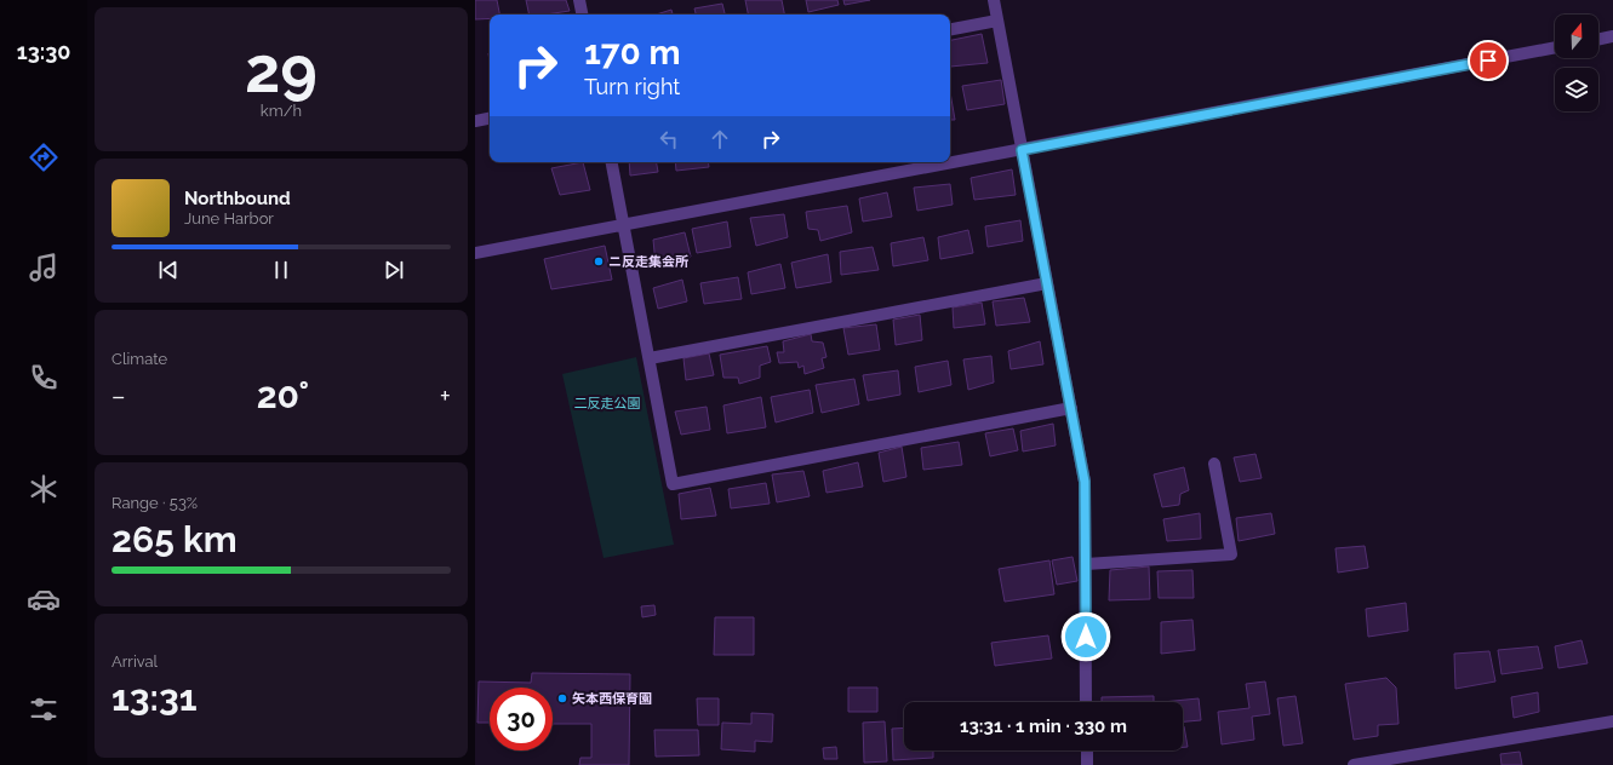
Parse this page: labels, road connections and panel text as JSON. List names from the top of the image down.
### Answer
{
  "parks": ["二反走公園"],
  "places": ["ニ反走集会所", "矢本西保育園"],
  "north": "top",
  "page": {
    "tabs": "13:30",
    "tile": [
      ["29", "km/h"],
      "Climate",
      ["Range · 53%", "265 km"],
      ["Arrival", "13:31"]
    ],
    "turn": ["170 m", "Turn right"],
    "song": ["Northbound", "June Harbor"],
    "heat": ["−", "20°", "+"],
    "limit": "30",
    "trip": "13:31 · 1 min · 330 m"
  }
}
